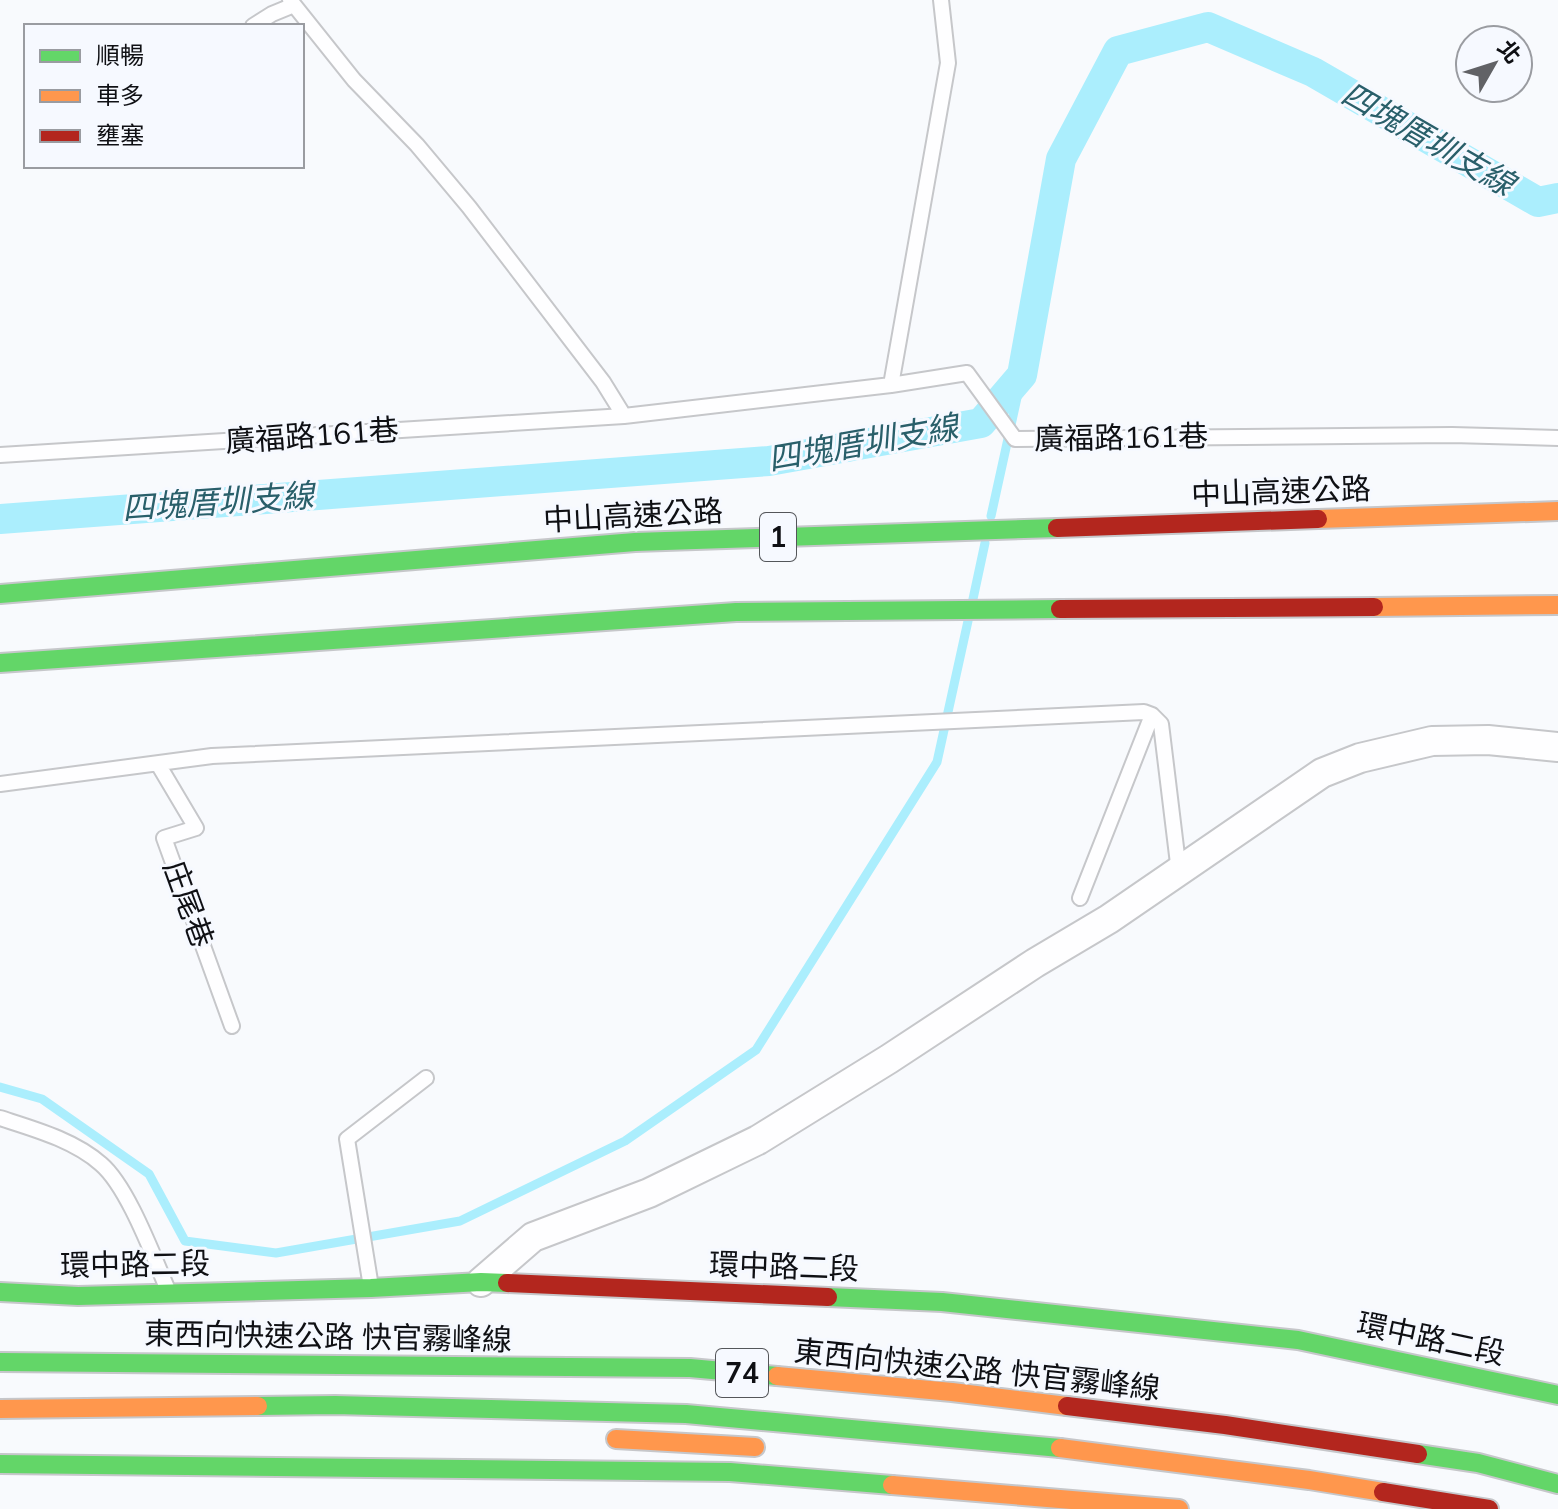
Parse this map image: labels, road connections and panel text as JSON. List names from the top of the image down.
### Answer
{
  "streets": {
    "main road": [
      "中山高速公路",
      "1",
      "環中路二段",
      "東西向快速公路 快官霧峰線",
      "74"
    ],
    "lane": ["廣福路161巷", "庄尾巷"]
  },
  "water": ["四塊厝圳支線"],
  "legend": ["順暢", "車多", "壅塞"],
  "north": "top right"
}
